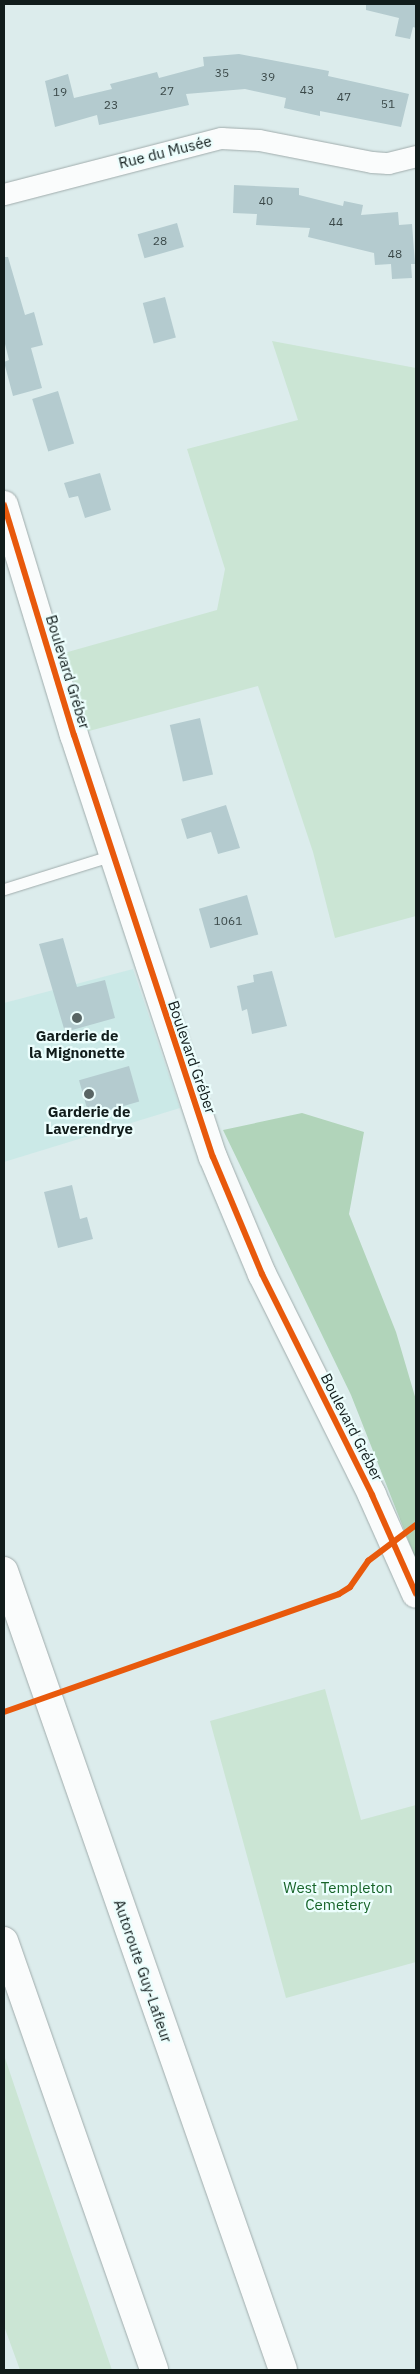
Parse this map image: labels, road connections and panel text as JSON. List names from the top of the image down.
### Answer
{
  "streets": {
    "main road": ["Boulevard Gréber", "Autoroute Guy-Lafleur"],
    "street": ["Rue du Musée"]
  },
  "parks": ["West Templeton Cemetery"],
  "places": ["Garderie de la Mignonette", "Garderie de Laverendrye"],
  "house_numbers": [
    "35",
    "39",
    "43",
    "27",
    "19",
    "47",
    "51",
    "23",
    "40",
    "44",
    "28",
    "48",
    "1061"
  ]
}
